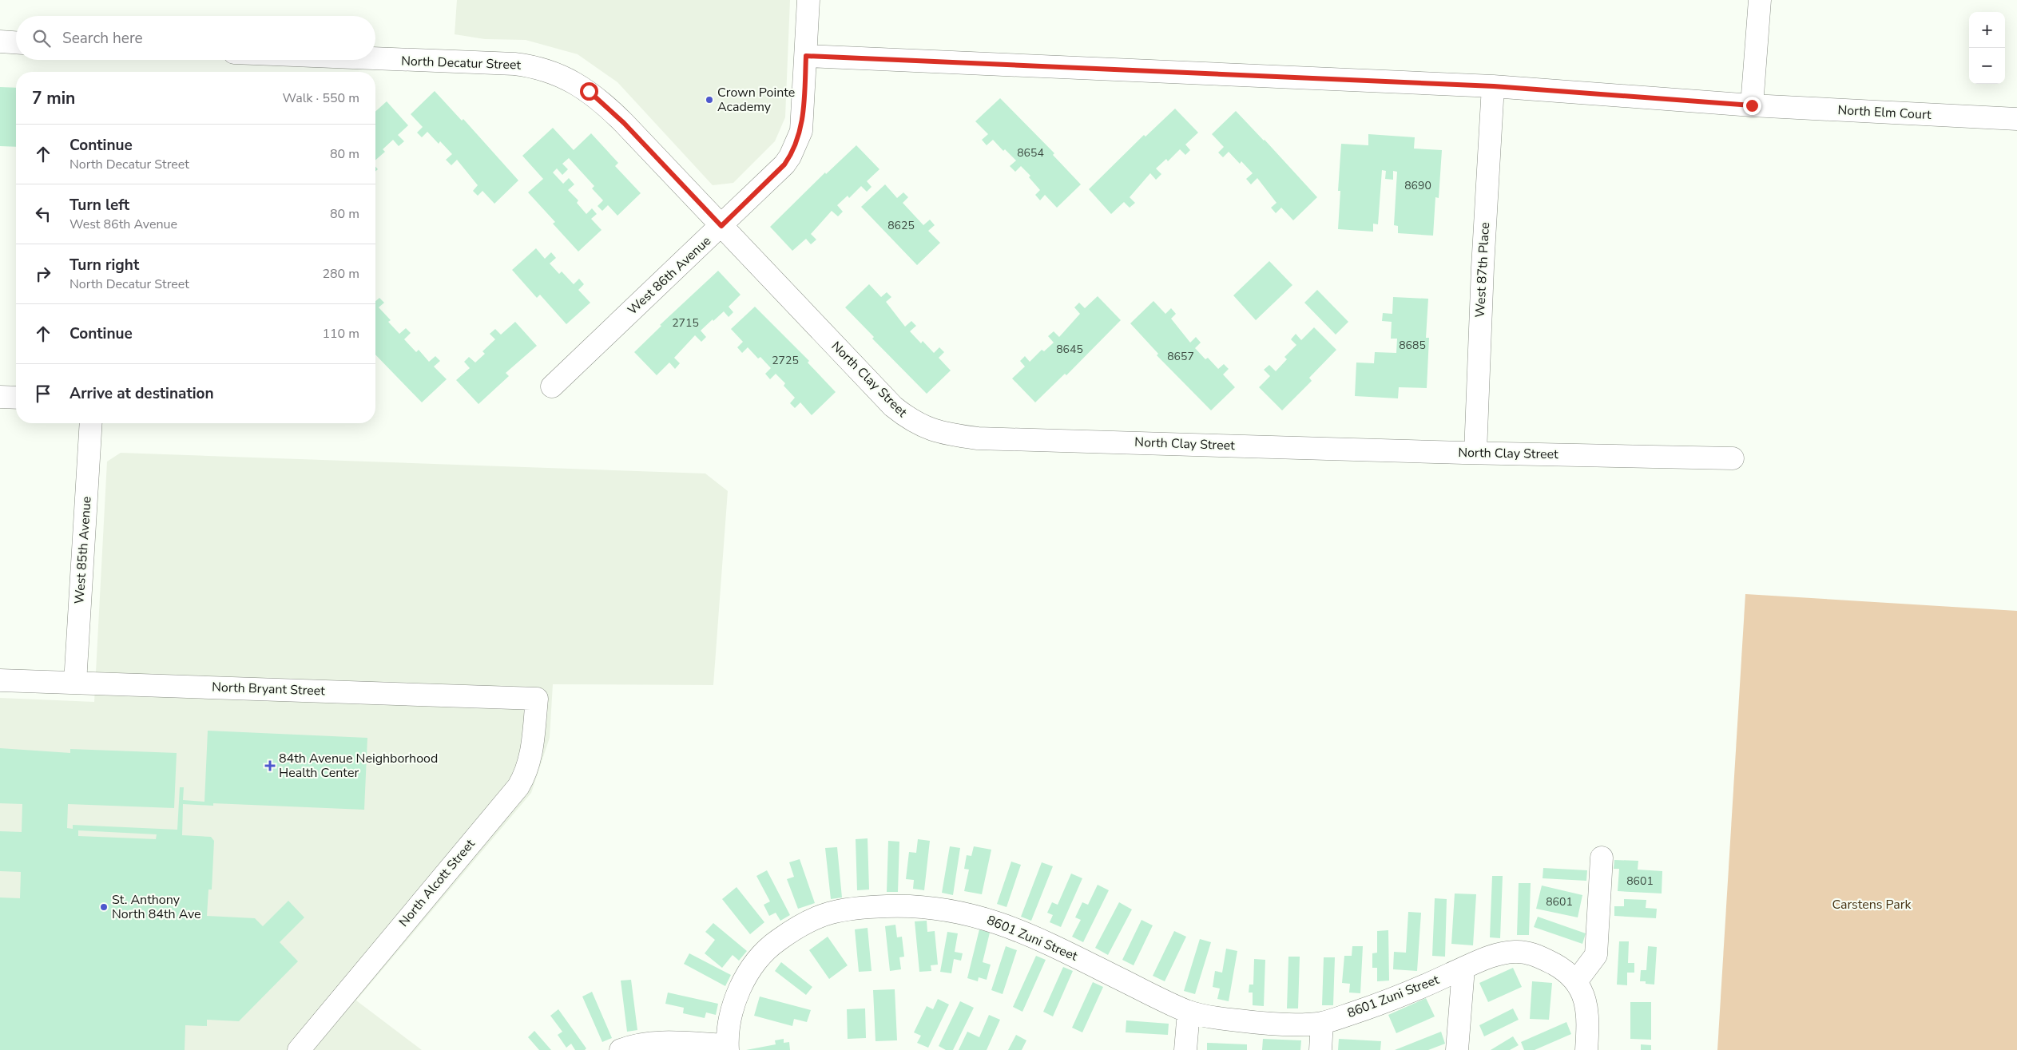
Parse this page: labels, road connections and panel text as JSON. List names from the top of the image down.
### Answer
{
  "streets": {
    "street": [
      "North Decatur Street",
      "North Elm Court",
      "West 87th Place",
      "West 86th Avenue",
      "North Clay Street",
      "West 85th Avenue",
      "North Bryant Street",
      "North Alcott Street",
      "8601 Zuni Street"
    ]
  },
  "crossings": [
    ["North Decatur Street", "West 86th Avenue"],
    ["North Decatur Street", "North Clay Street"],
    ["North Elm Court", "West 87th Place"],
    ["West 87th Place", "North Clay Street"],
    ["West 86th Avenue", "North Clay Street"],
    ["West 85th Avenue", "North Bryant Street"],
    ["North Bryant Street", "North Alcott Street"]
  ],
  "parks": ["Carstens Park"],
  "places": {
    "other": ["Crown Pointe Academy", "St. Anthony North 84th Ave"],
    "health": ["84th Avenue Neighborhood Health Center"]
  },
  "house_numbers": [
    "8654",
    "8690",
    "8625",
    "2715",
    "8685",
    "8645",
    "8657",
    "2725",
    "8601",
    "8601"
  ],
  "page": {
    "map_buttons": ["+", "−"],
    "search": "Search here",
    "heading": ["7 min", "Walk · 550 m"],
    "list": [
      ["Continue", "North Decatur Street", "80 m"],
      ["Turn left", "West 86th Avenue", "80 m"],
      ["Turn right", "North Decatur Street", "280 m"],
      ["Continue", "110 m"],
      "Arrive at destination"
    ]
  }
}
